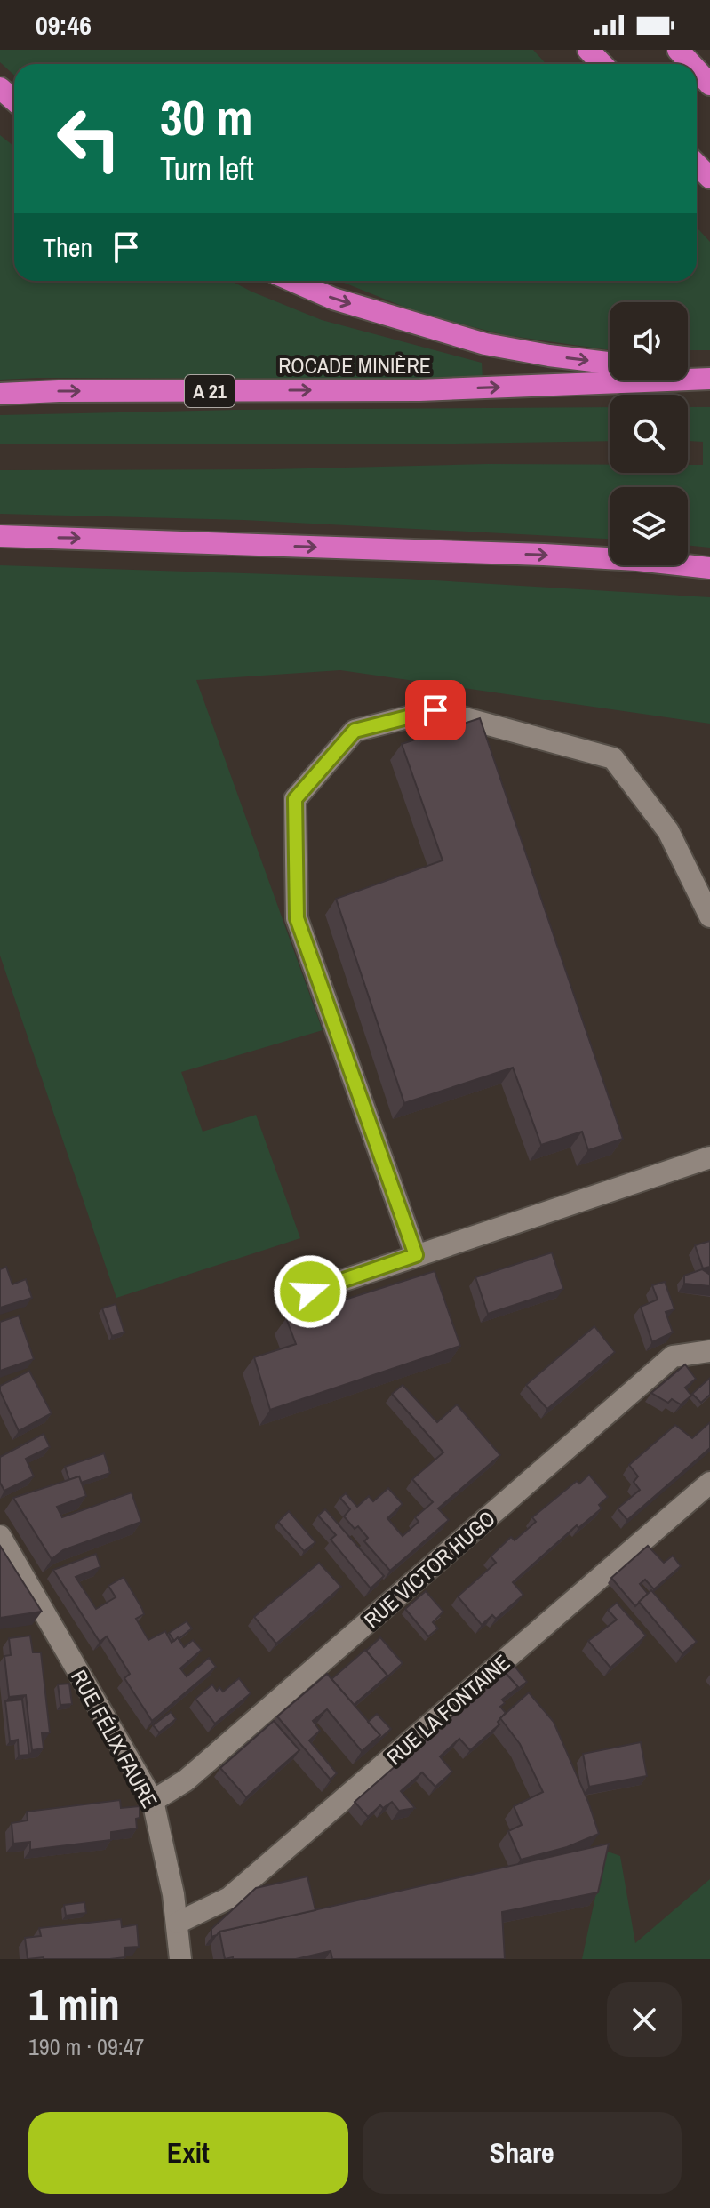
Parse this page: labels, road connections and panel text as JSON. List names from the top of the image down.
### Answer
{
  "streets": {
    "highway": ["ROCADE MINIÈRE", "A 21"],
    "street": ["RUE VICTOR HUGO", "RUE LA FONTAINE", "RUE FÉLIX FAURE"]
  },
  "crossings": [
    ["RUE VICTOR HUGO", "RUE FÉLIX FAURE"],
    ["RUE LA FONTAINE", "RUE FÉLIX FAURE"]
  ],
  "page": {
    "status": "09:46",
    "turn": ["30 m", "Turn left"],
    "then": "Then",
    "heading": ["1 min", "190 m · 09:47"],
    "buttons": ["Exit", "Share"]
  }
}
